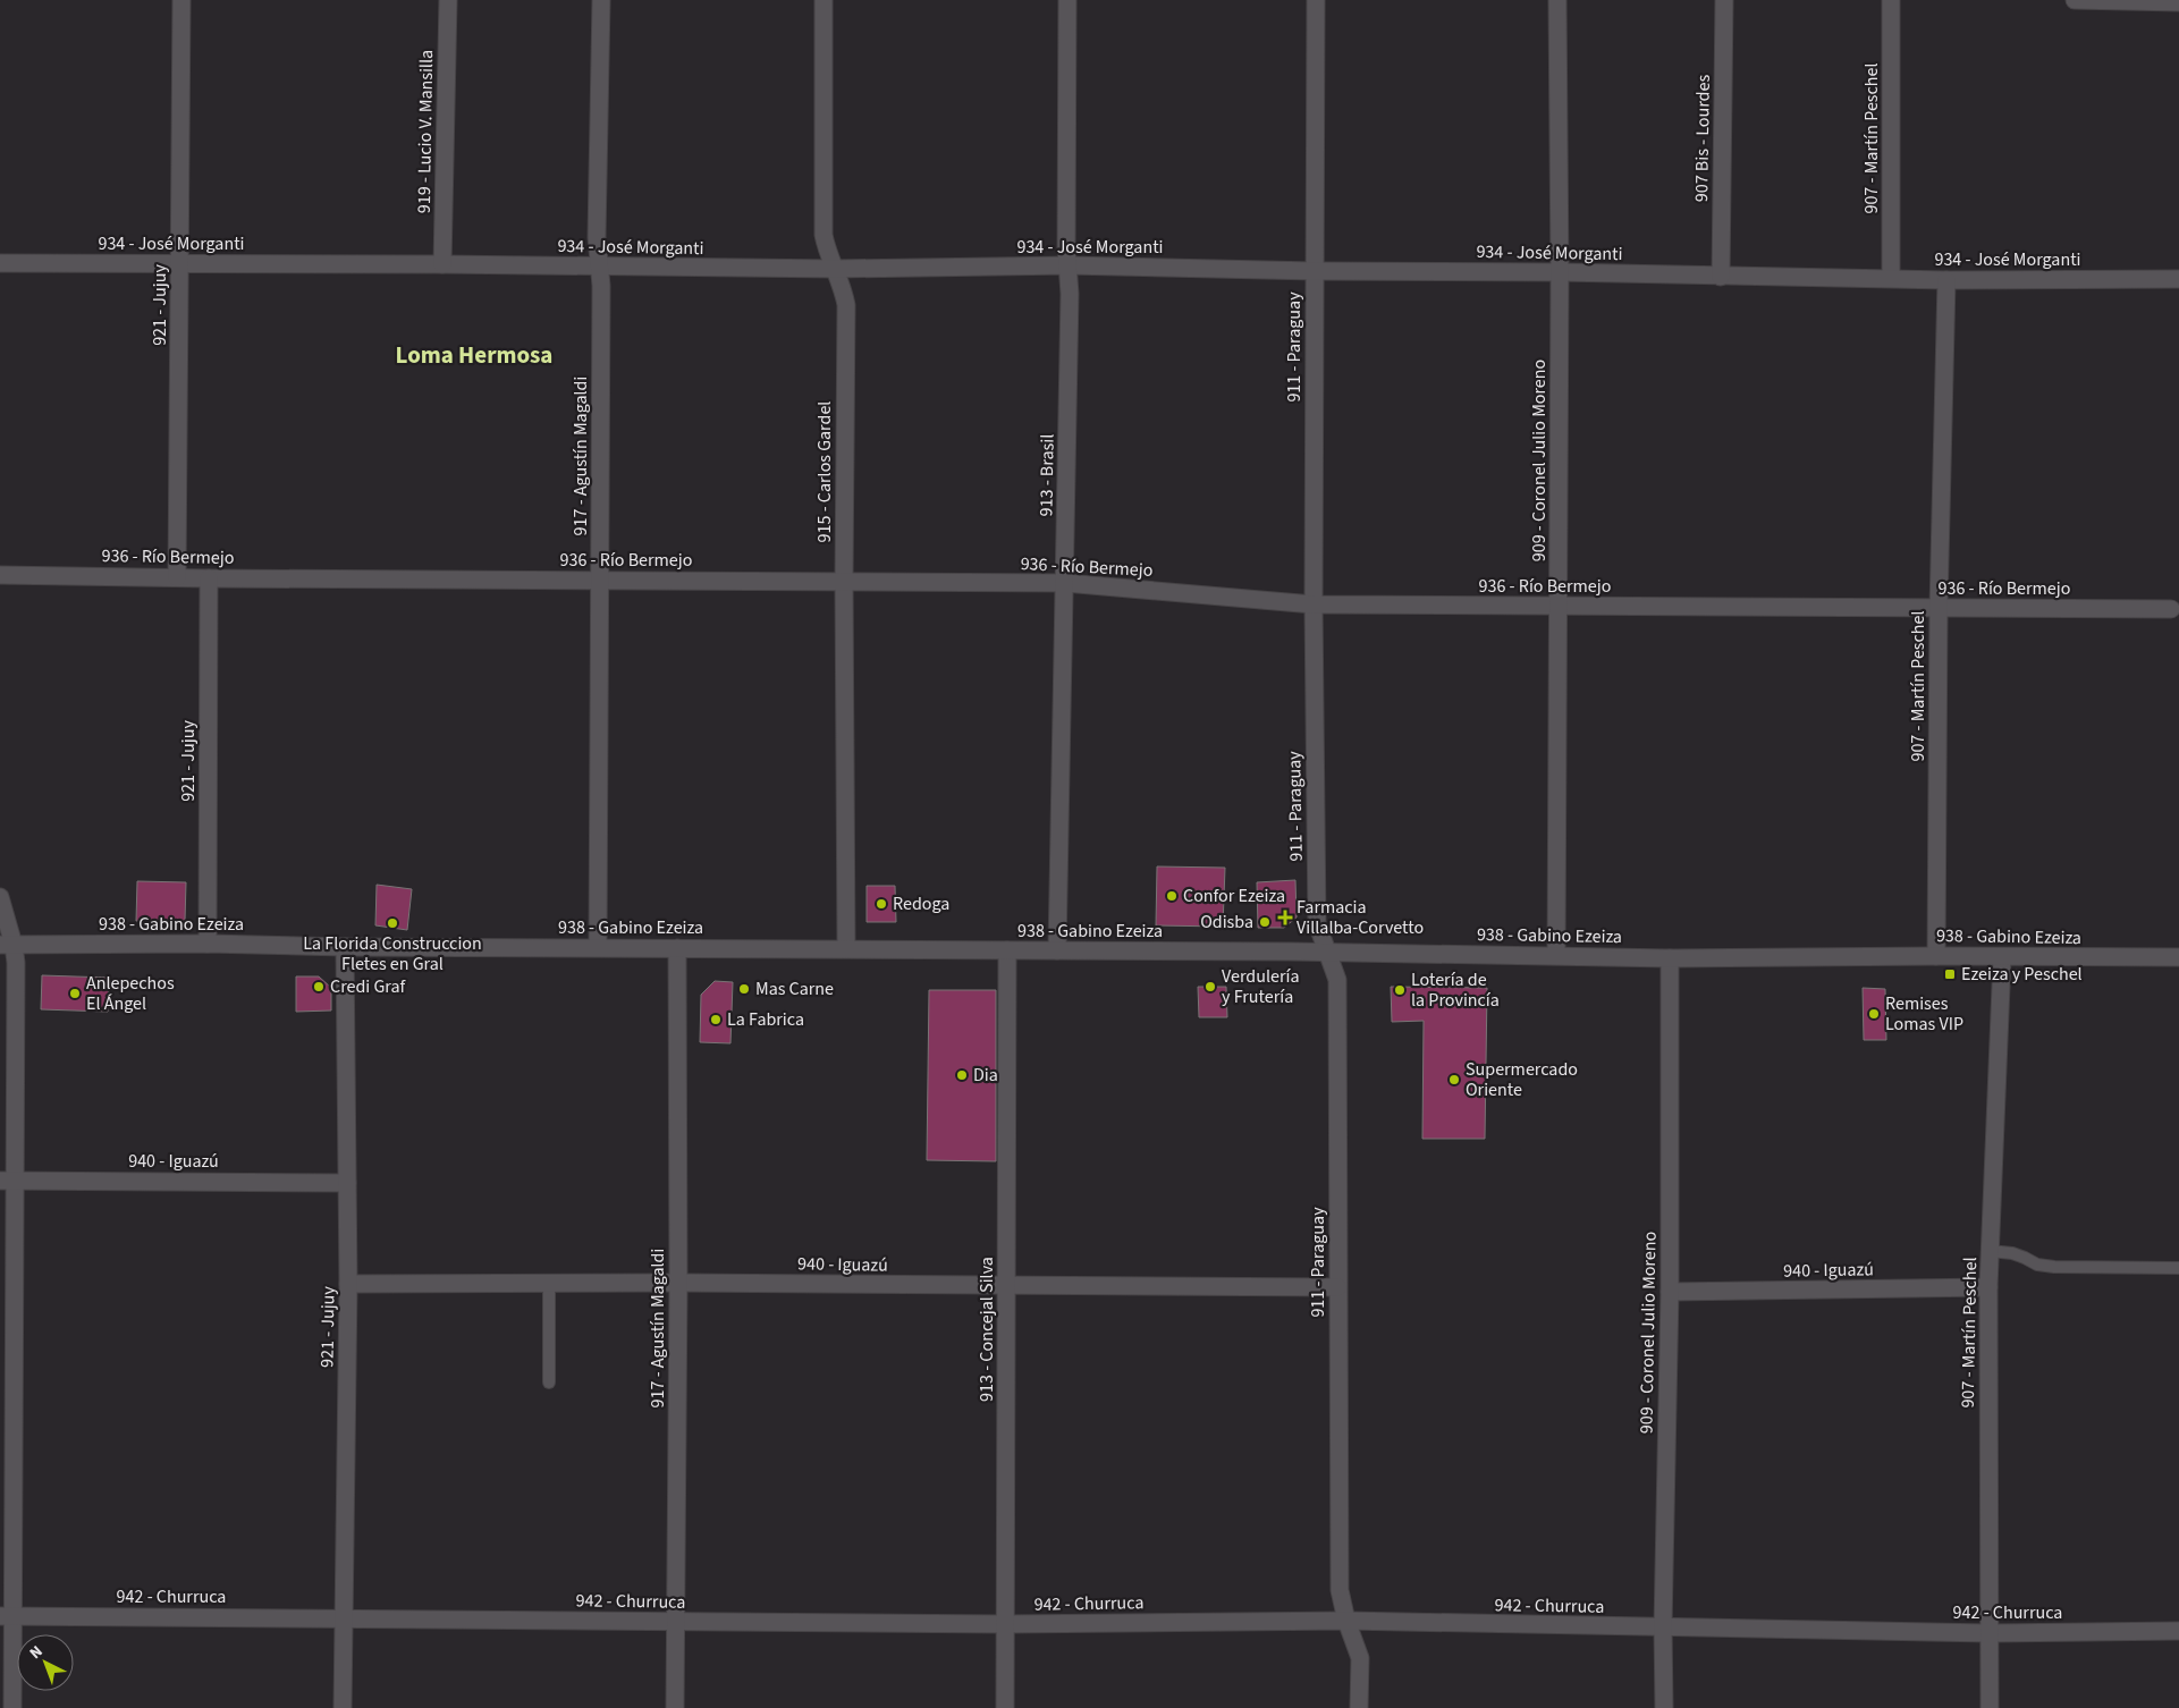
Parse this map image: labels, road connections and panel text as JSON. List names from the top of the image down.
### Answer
{
  "streets": {
    "street": [
      "919 - Lucio V. Mansilla",
      "907 Bis - Lourdes",
      "907 - Martín Peschel",
      "934 - José Morganti",
      "921 - Jujuy",
      "911 - Paraguay",
      "917 - Agustín Magaldi",
      "909 - Coronel Julio Moreno",
      "915 - Carlos Gardel",
      "913 - Brasil",
      "936 - Río Bermejo",
      "938 - Gabino Ezeiza",
      "940 - Iguazú",
      "913 - Concejal Silva",
      "942 - Churruca"
    ]
  },
  "crossings": [
    ["919 - Lucio V. Mansilla", "934 - José Morganti"],
    ["907 Bis - Lourdes", "934 - José Morganti"],
    ["907 - Martín Peschel", "934 - José Morganti"],
    ["907 - Martín Peschel", "936 - Río Bermejo"],
    ["907 - Martín Peschel", "938 - Gabino Ezeiza"],
    ["907 - Martín Peschel", "940 - Iguazú"],
    ["907 - Martín Peschel", "942 - Churruca"],
    ["934 - José Morganti", "921 - Jujuy"],
    ["934 - José Morganti", "911 - Paraguay"],
    ["934 - José Morganti", "917 - Agustín Magaldi"],
    ["934 - José Morganti", "909 - Coronel Julio Moreno"],
    ["934 - José Morganti", "915 - Carlos Gardel"],
    ["934 - José Morganti", "913 - Brasil"],
    ["921 - Jujuy", "936 - Río Bermejo"],
    ["921 - Jujuy", "938 - Gabino Ezeiza"],
    ["921 - Jujuy", "940 - Iguazú"],
    ["921 - Jujuy", "942 - Churruca"],
    ["911 - Paraguay", "936 - Río Bermejo"],
    ["911 - Paraguay", "938 - Gabino Ezeiza"],
    ["911 - Paraguay", "940 - Iguazú"],
    ["911 - Paraguay", "942 - Churruca"],
    ["917 - Agustín Magaldi", "936 - Río Bermejo"],
    ["917 - Agustín Magaldi", "938 - Gabino Ezeiza"],
    ["917 - Agustín Magaldi", "940 - Iguazú"],
    ["917 - Agustín Magaldi", "942 - Churruca"],
    ["909 - Coronel Julio Moreno", "936 - Río Bermejo"],
    ["909 - Coronel Julio Moreno", "938 - Gabino Ezeiza"],
    ["909 - Coronel Julio Moreno", "940 - Iguazú"],
    ["909 - Coronel Julio Moreno", "942 - Churruca"],
    ["915 - Carlos Gardel", "936 - Río Bermejo"],
    ["915 - Carlos Gardel", "938 - Gabino Ezeiza"],
    ["913 - Brasil", "936 - Río Bermejo"],
    ["913 - Brasil", "938 - Gabino Ezeiza"],
    ["938 - Gabino Ezeiza", "913 - Concejal Silva"],
    ["940 - Iguazú", "913 - Concejal Silva"],
    ["913 - Concejal Silva", "942 - Churruca"]
  ],
  "districts": ["Loma Hermosa"],
  "places": {
    "other": [
      "Confor Ezeiza",
      "Redoga",
      "Odisba",
      "La Florida Construccion Fletes en Gral",
      "Credi Graf",
      "Verdulería y Frutería",
      "Mas Carne",
      "Lotería de la Provincía",
      "Anlepechos El Ángel",
      "Remises Lomas VIP",
      "La Fabrica",
      "Dia",
      "Supermercado Oriente"
    ],
    "health": ["Farmacia Villalba-Corvetto"],
    "transit": ["Ezeiza y Peschel"]
  },
  "north": "top left"
}
